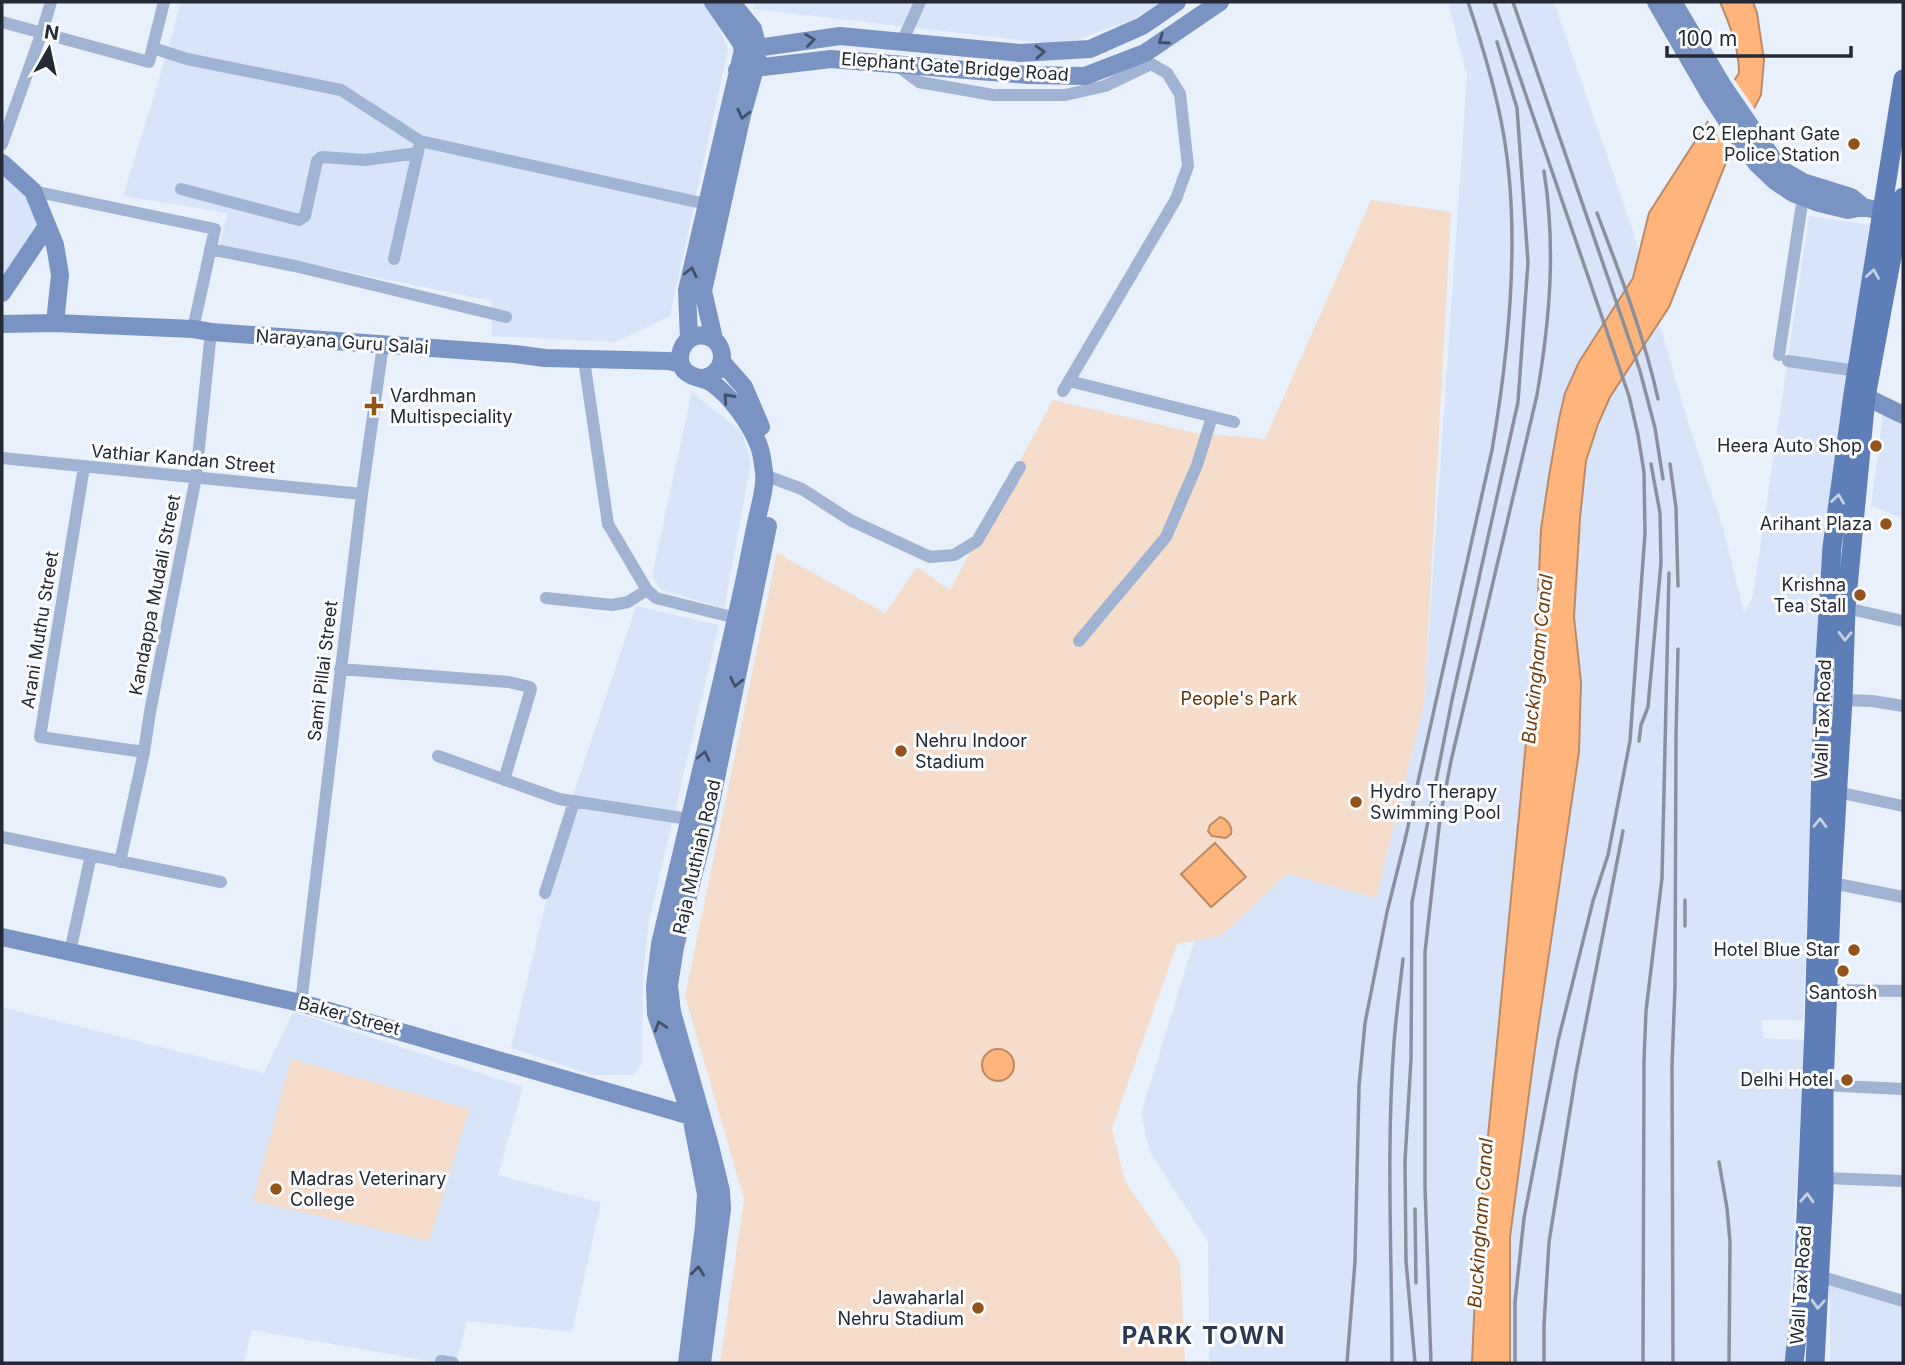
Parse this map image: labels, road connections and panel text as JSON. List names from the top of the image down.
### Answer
{
  "streets": {
    "main road": [
      "Elephant Gate Bridge Road",
      "Narayana Guru Salai",
      "Wall Tax Road",
      "Raja Muthiah Road",
      "Baker Street"
    ],
    "street": [
      "Vathiar Kandan Street",
      "Kandappa Mudali Street",
      "Arani Muthu Street",
      "Sami Pillai Street"
    ]
  },
  "crossings": [
    ["Narayana Guru Salai", "Kandappa Mudali Street"],
    ["Narayana Guru Salai", "Sami Pillai Street"],
    ["Narayana Guru Salai", "Raja Muthiah Road"],
    ["Vathiar Kandan Street", "Kandappa Mudali Street"],
    ["Vathiar Kandan Street", "Arani Muthu Street"],
    ["Vathiar Kandan Street", "Sami Pillai Street"],
    ["Kandappa Mudali Street", "Arani Muthu Street"],
    ["Sami Pillai Street", "Baker Street"],
    ["Raja Muthiah Road", "Baker Street"]
  ],
  "districts": ["PARK TOWN"],
  "water": ["Buckingham Canal"],
  "parks": ["People's Park"],
  "places": {
    "other": [
      "C2 Elephant Gate Police Station",
      "Heera Auto Shop",
      "Arihant Plaza",
      "Krishna Tea Stall",
      "Nehru Indoor Stadium",
      "Hydro Therapy Swimming Pool",
      "Hotel Blue Star",
      "Santosh",
      "Delhi Hotel",
      "Madras Veterinary College",
      "Jawaharlal Nehru Stadium"
    ],
    "health": ["Vardhman Multispeciality"]
  },
  "scale_bar": "100 m",
  "north": "top"
}
